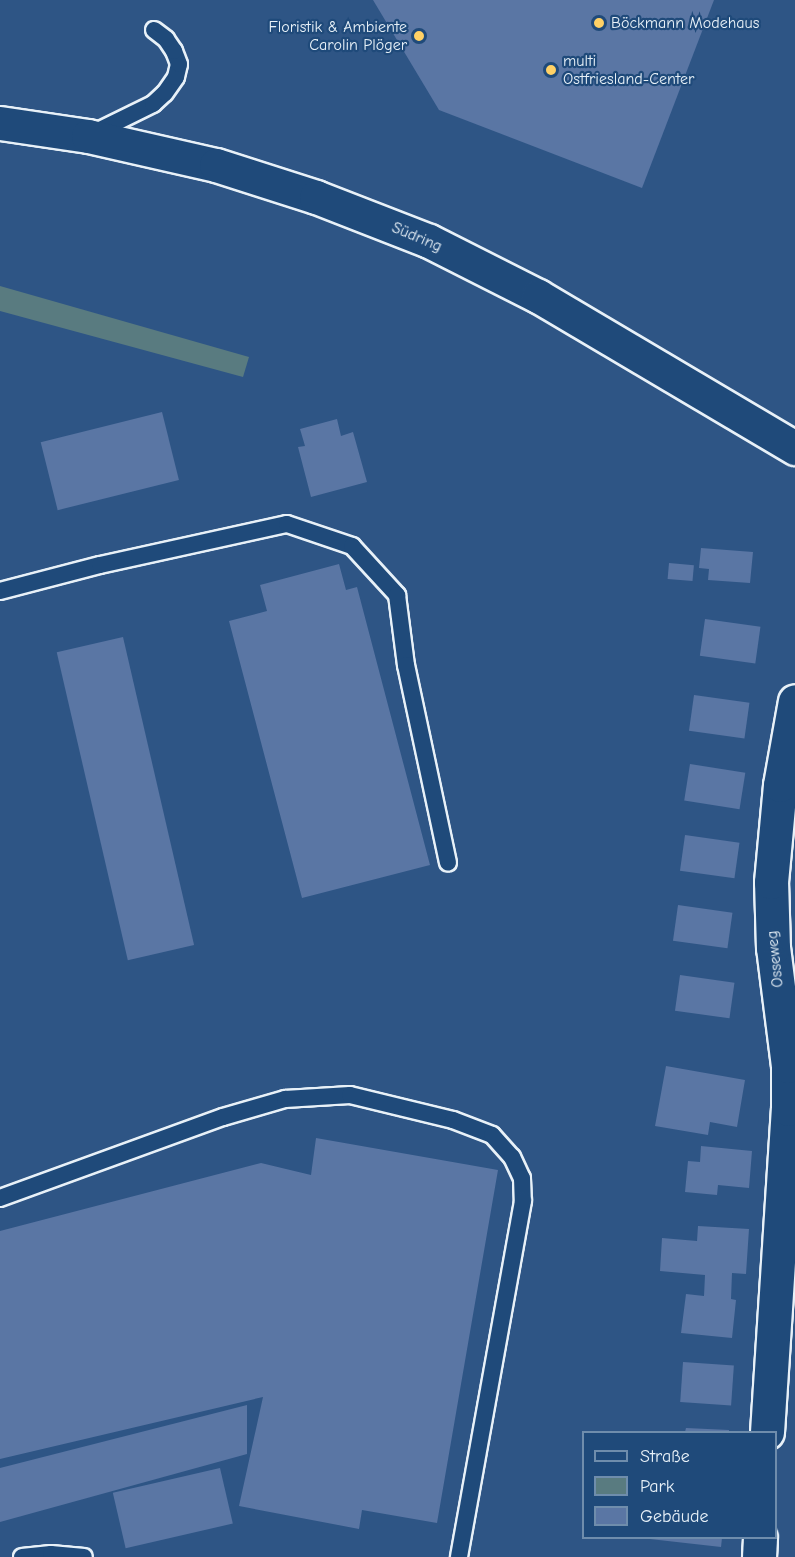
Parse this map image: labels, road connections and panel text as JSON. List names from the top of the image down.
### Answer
{
  "streets": {
    "main road": ["Südring", "Osseweg"]
  },
  "places": ["Böckmann Modehaus", "Floristik & Ambiente Carolin Plöger", "multi Ostfriesland-Center"],
  "legend": ["Straße", "Park", "Gebäude"]
}
